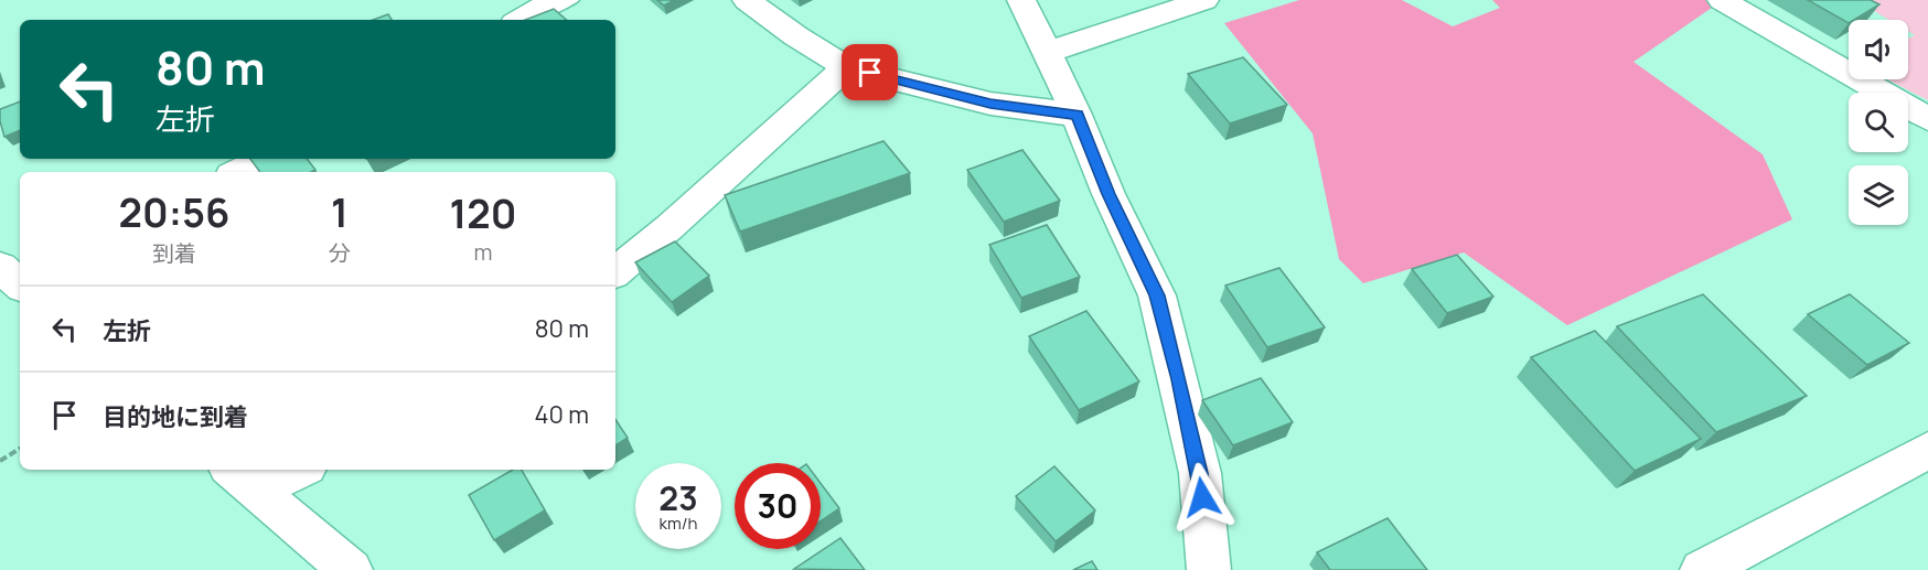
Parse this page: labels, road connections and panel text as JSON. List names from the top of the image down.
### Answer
{
  "page": {
    "turn": ["80 m", "左折"],
    "eta": [
      "20:56",
      "到着",
      "1",
      "分",
      "120",
      "m"
    ],
    "list": [
      {
        "name": "左折",
        "value": "80 m"
      },
      {
        "name": "目的地に到着",
        "value": "40 m"
      }
    ],
    "speed": "23 km/h",
    "limit": "30"
  }
}
